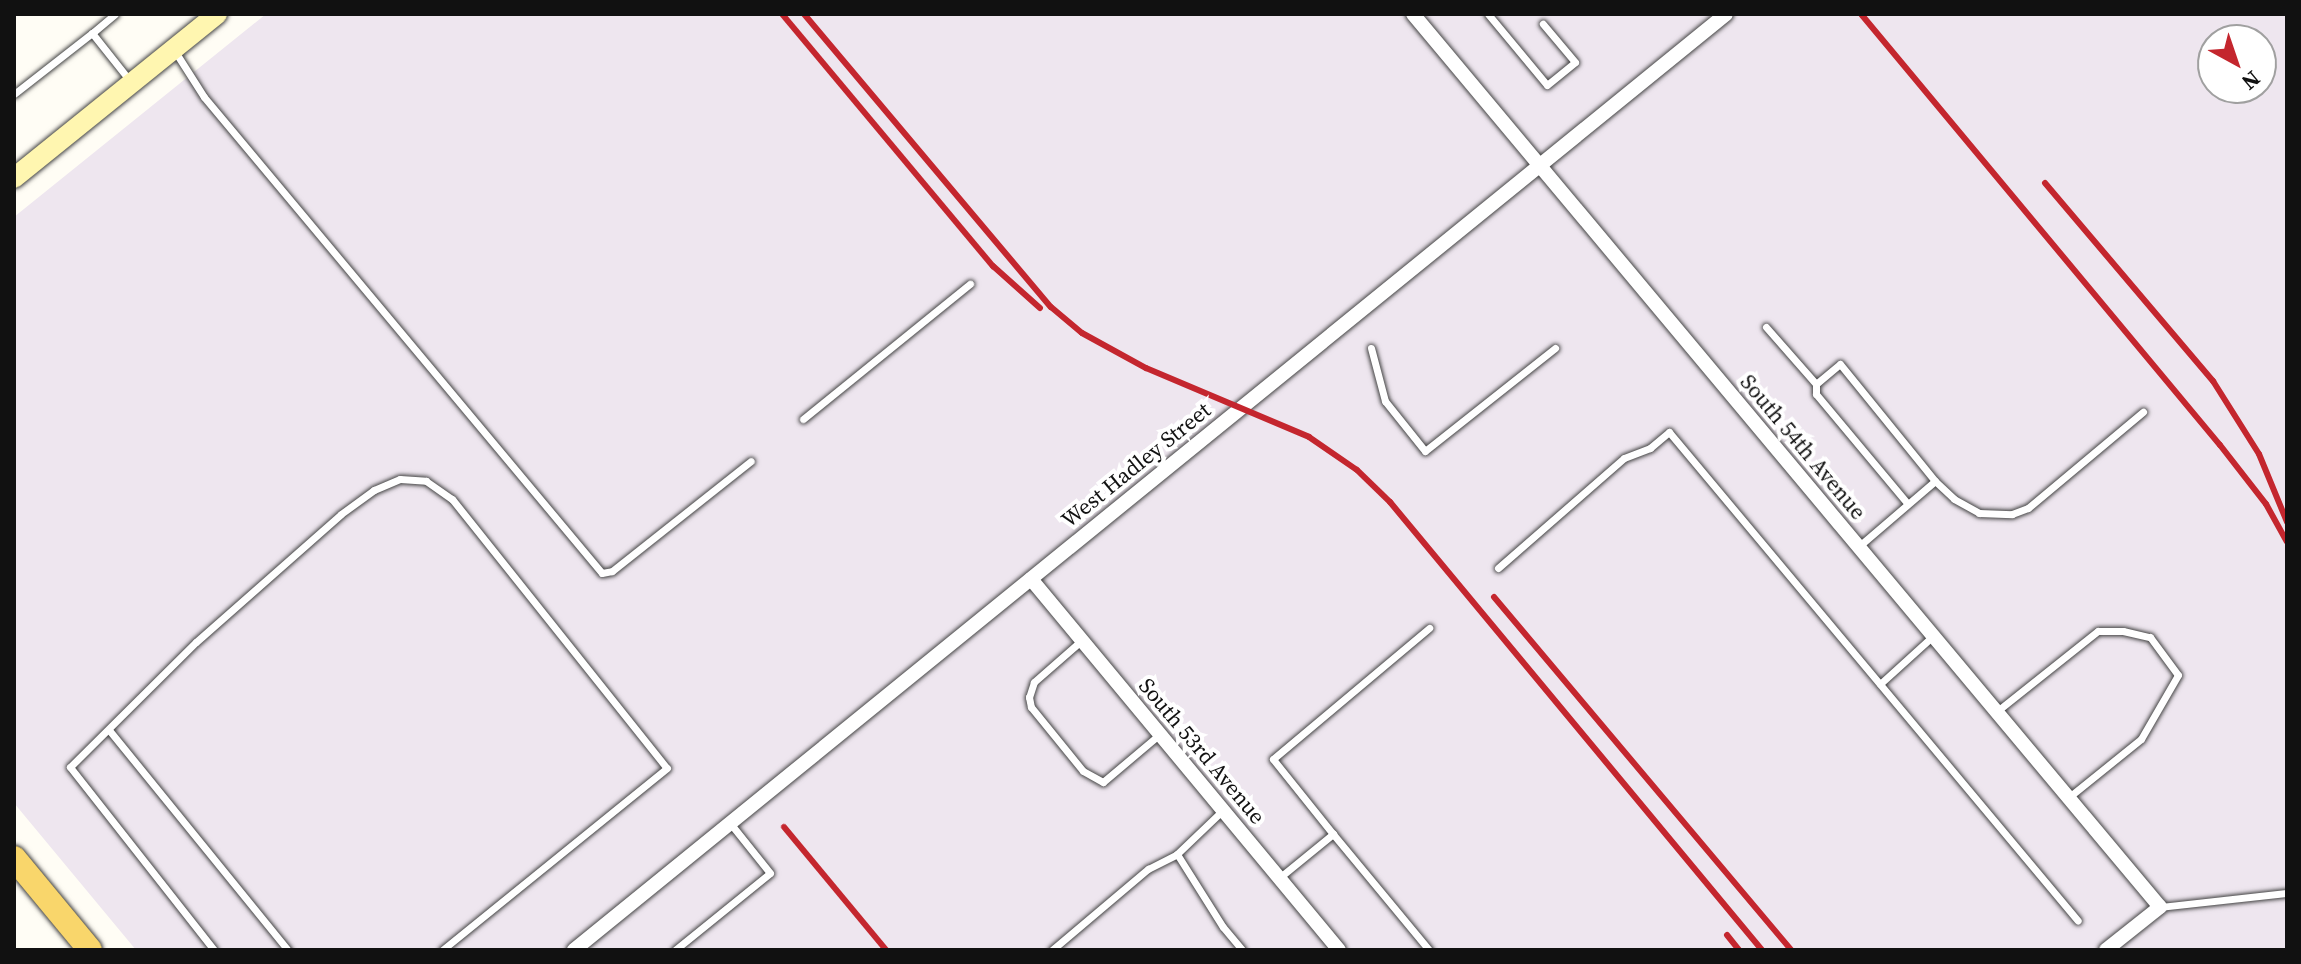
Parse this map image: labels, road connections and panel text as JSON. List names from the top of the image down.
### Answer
{
  "streets": {
    "street": ["South 54th Avenue", "West Hadley Street", "South 53rd Avenue"]
  },
  "crossings": [
    ["South 54th Avenue", "West Hadley Street"],
    ["West Hadley Street", "South 53rd Avenue"]
  ],
  "north": "bottom right"
}
